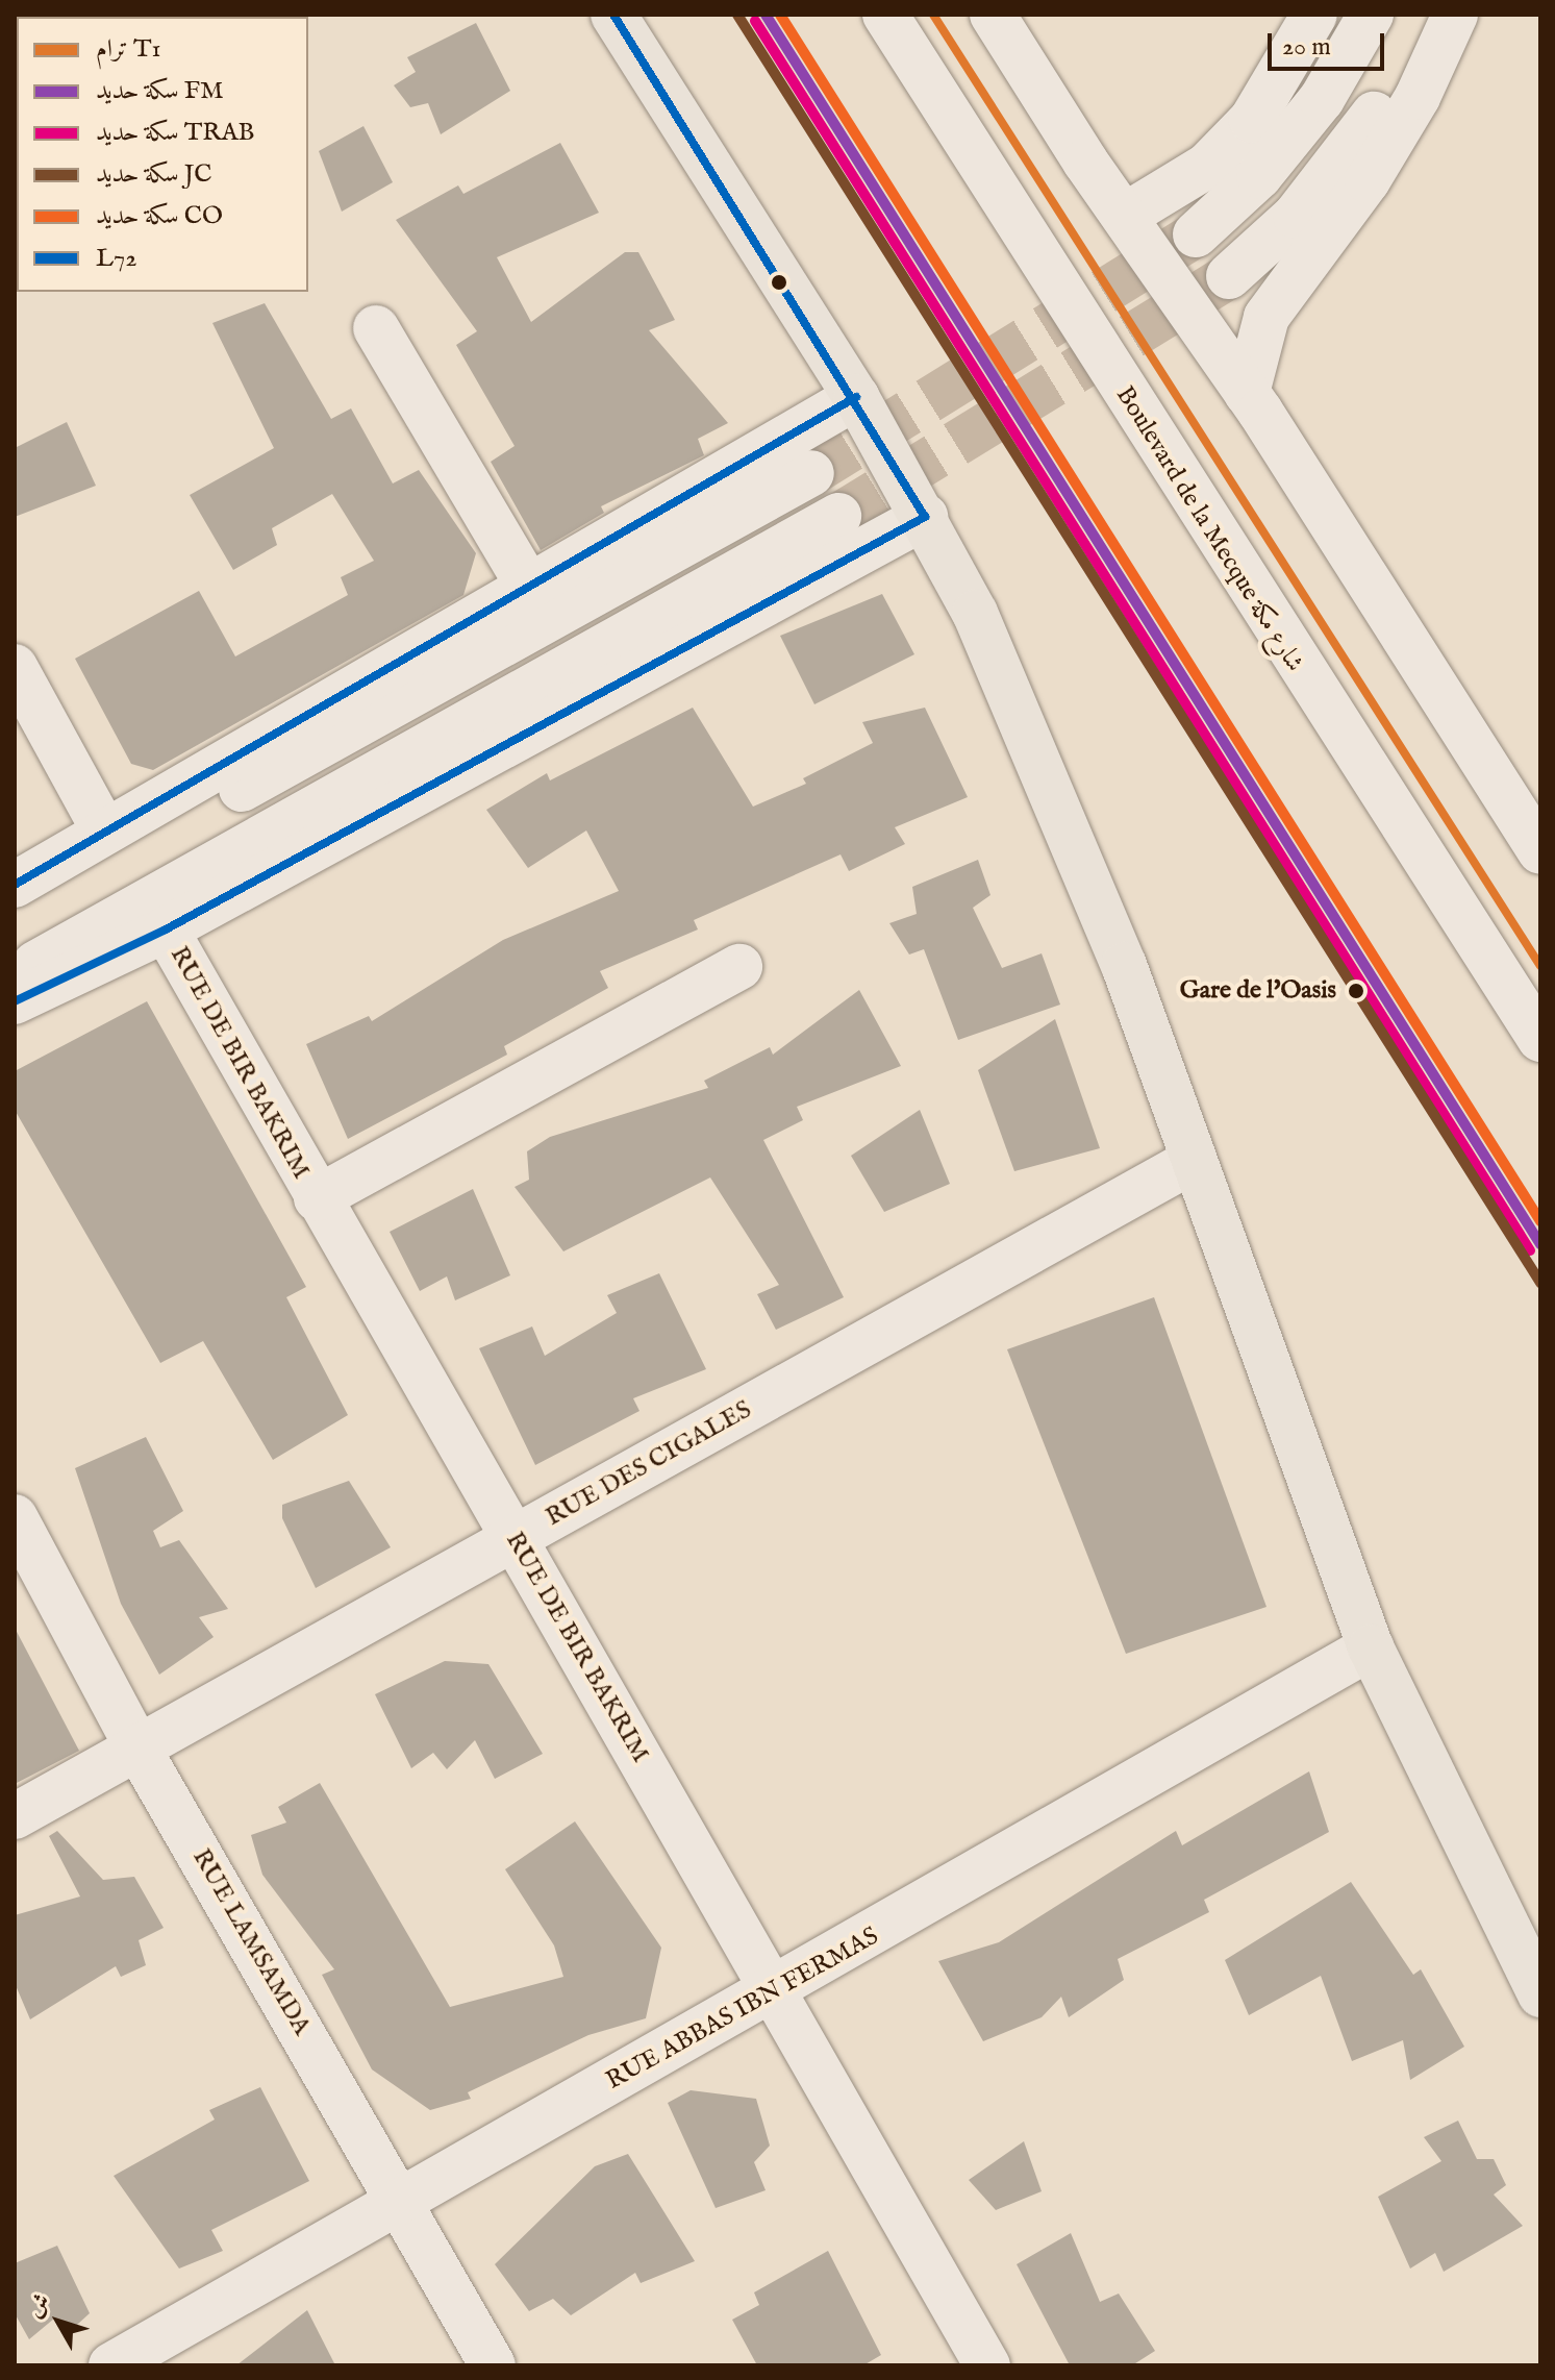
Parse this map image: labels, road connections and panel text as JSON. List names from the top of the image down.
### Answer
{
  "streets": {
    "street": [
      "Boulevard de la Mecque شارع مكة",
      "RUE DE BIR BAKRIM",
      "RUE DES CIGALES",
      "RUE LAMSAMDA",
      "RUE ABBAS IBN FERMAS"
    ]
  },
  "crossings": [
    ["RUE DE BIR BAKRIM", "RUE DES CIGALES"],
    ["RUE DE BIR BAKRIM", "RUE ABBAS IBN FERMAS"],
    ["RUE DES CIGALES", "RUE LAMSAMDA"],
    ["RUE LAMSAMDA", "RUE ABBAS IBN FERMAS"]
  ],
  "places": ["Gare de l'Oasis"],
  "lines": [
    "tram line T1",
    "rail line FM",
    "rail line JC",
    "rail line CO",
    "transit line L72",
    "rail line TRAB"
  ],
  "legend": [
    "ترام T1",
    "سكة حديد FM",
    "سكة حديد TRAB",
    "سكة حديد JC",
    "سكة حديد CO",
    "L72"
  ],
  "scale_bar": "20 m",
  "north": "top left"
}
